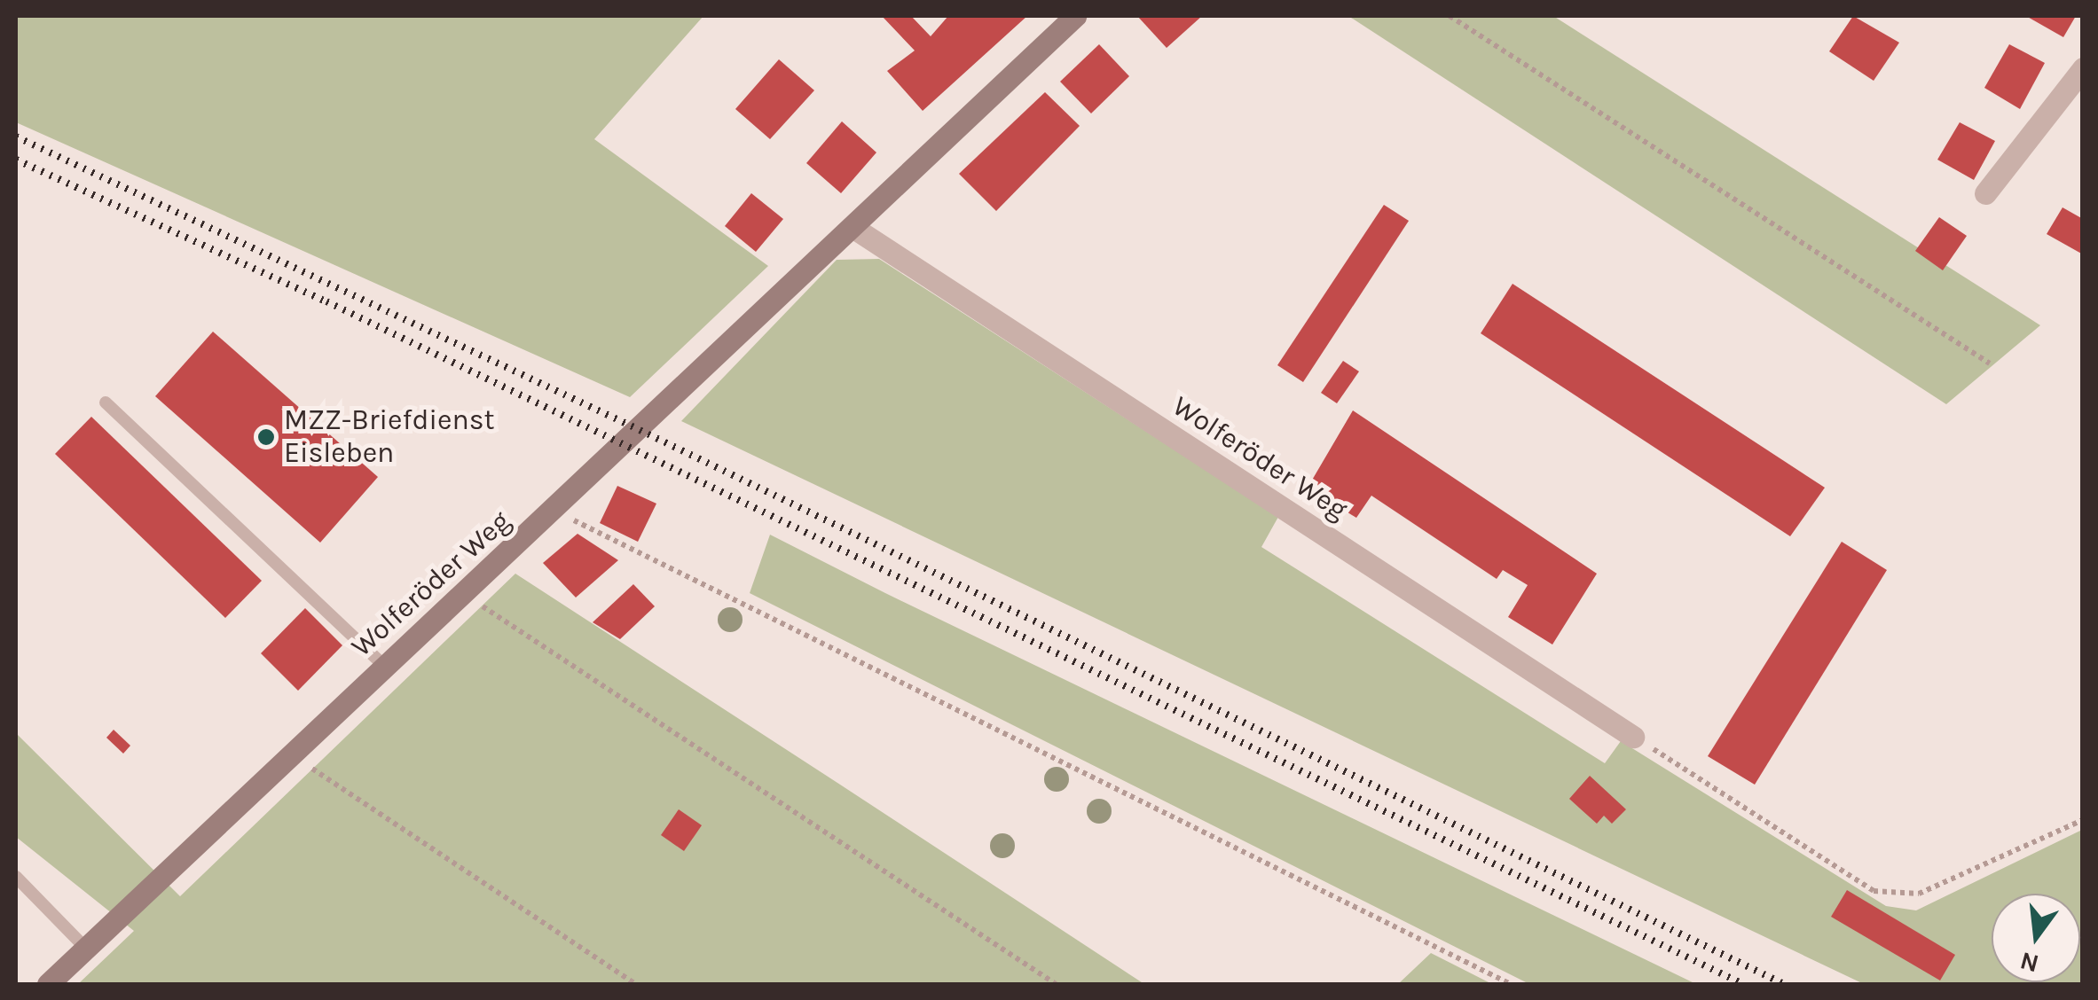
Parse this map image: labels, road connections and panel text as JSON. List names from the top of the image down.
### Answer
{
  "streets": {
    "main road": ["Wolferöder Weg"]
  },
  "places": ["MZZ-Briefdienst Eisleben"],
  "north": "bottom"
}
